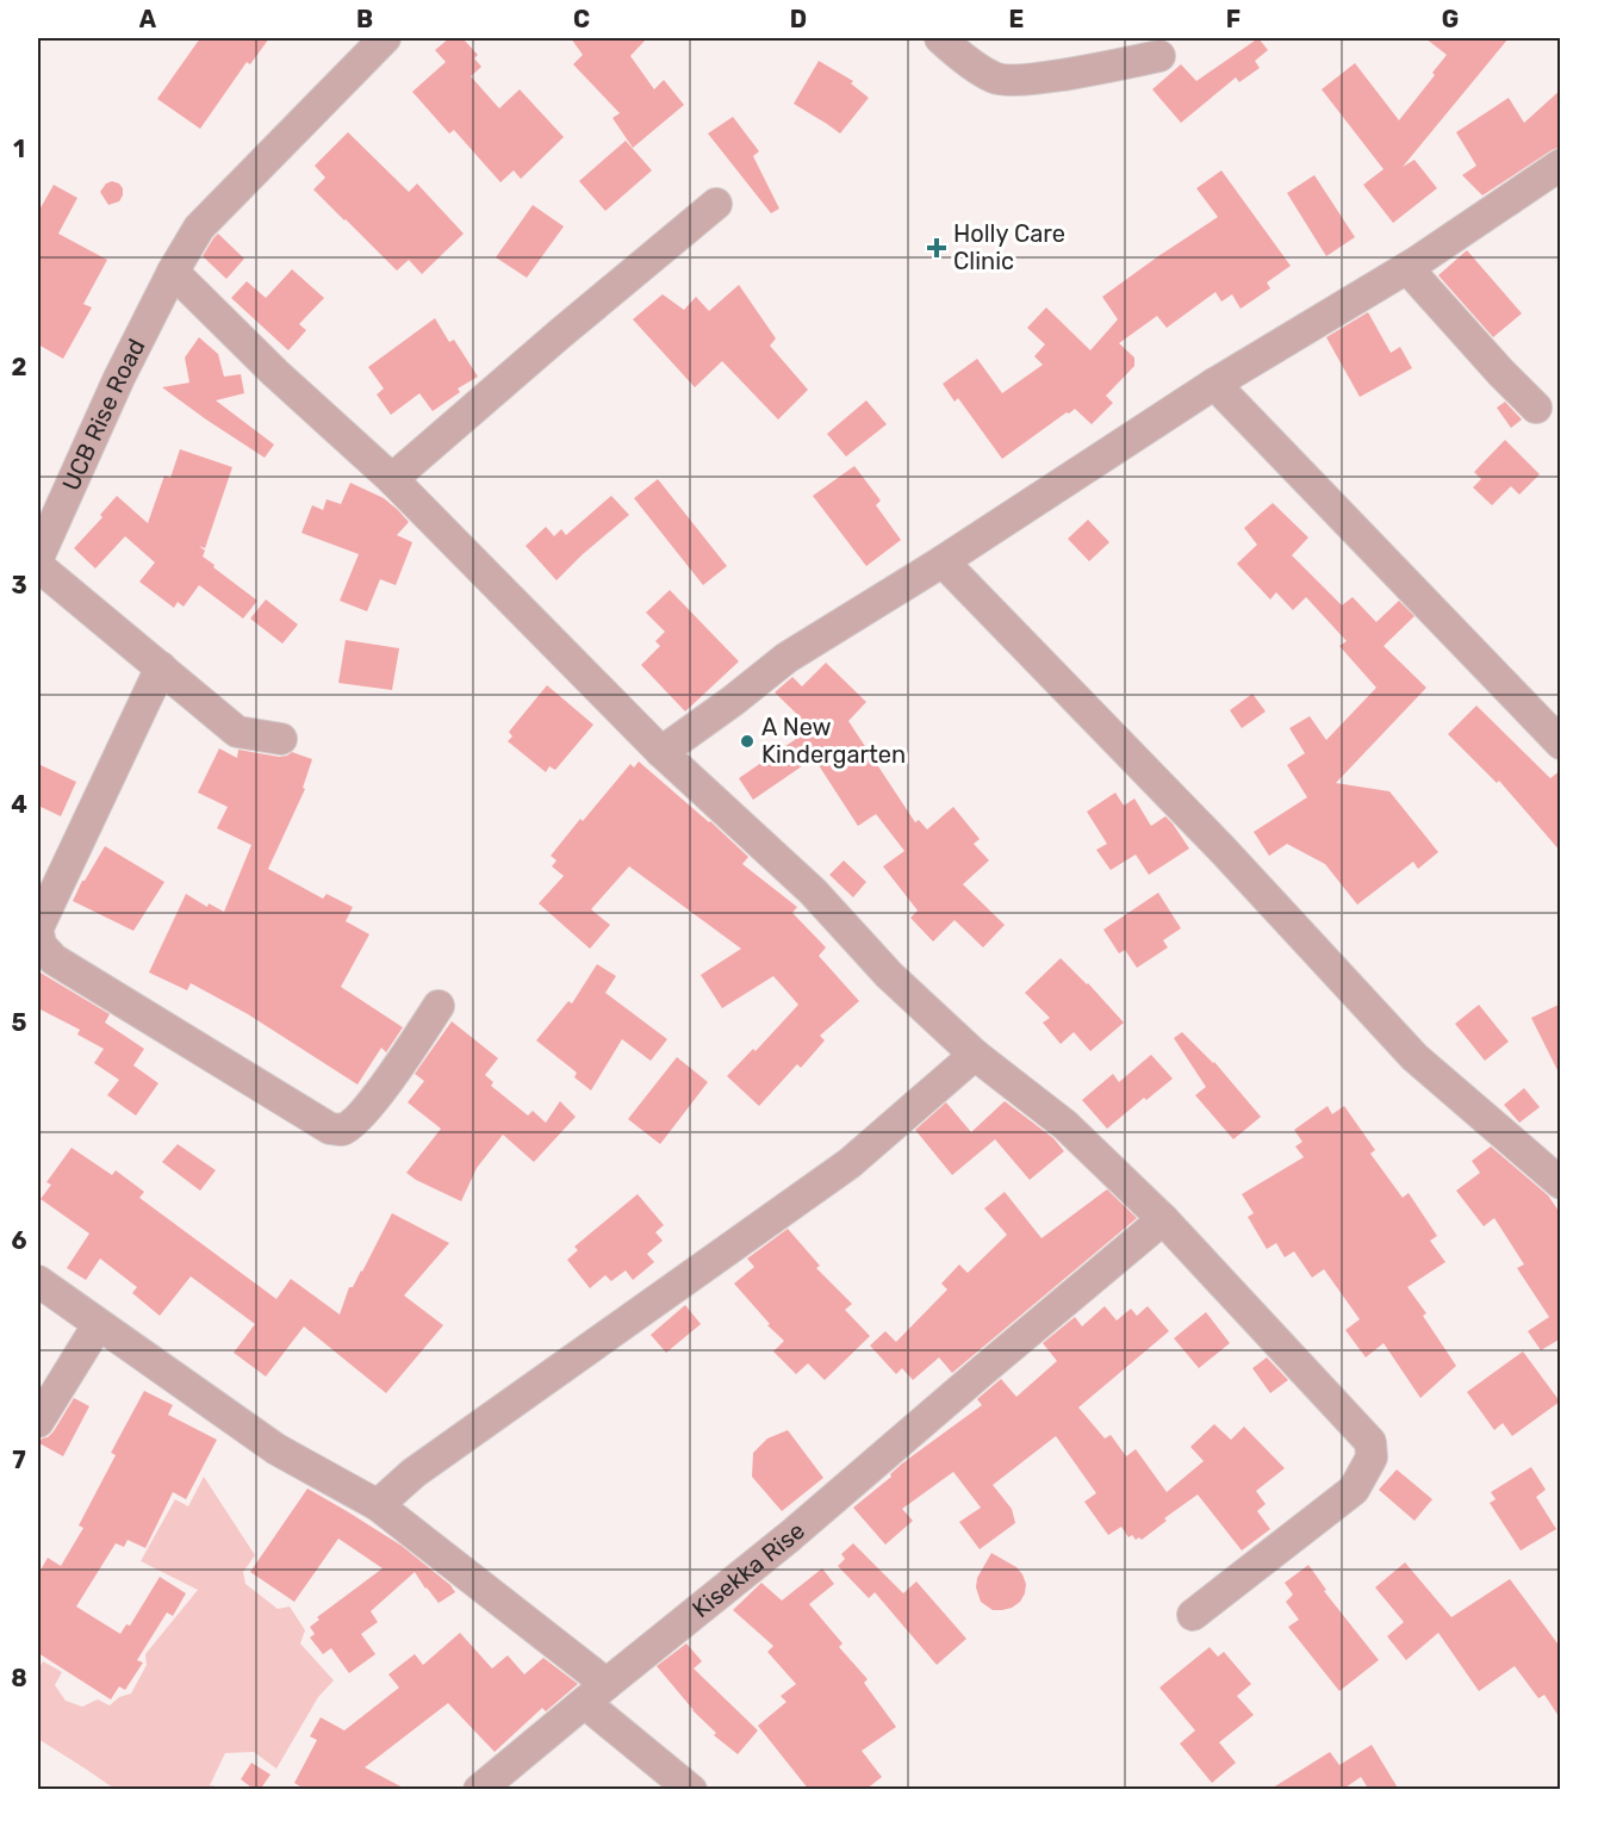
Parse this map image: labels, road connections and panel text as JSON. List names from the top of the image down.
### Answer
{
  "streets": {
    "street": ["UCB Rise Road", "Kisekka Rise"]
  },
  "places": {
    "health": ["Holly Care Clinic"],
    "other": ["A New Kindergarten"]
  },
  "grid": {
    "columns": [
      "A",
      "B",
      "C",
      "D",
      "E",
      "F",
      "G"
    ],
    "rows": [
      "1",
      "2",
      "3",
      "4",
      "5",
      "6",
      "7",
      "8"
    ]
  }
}
